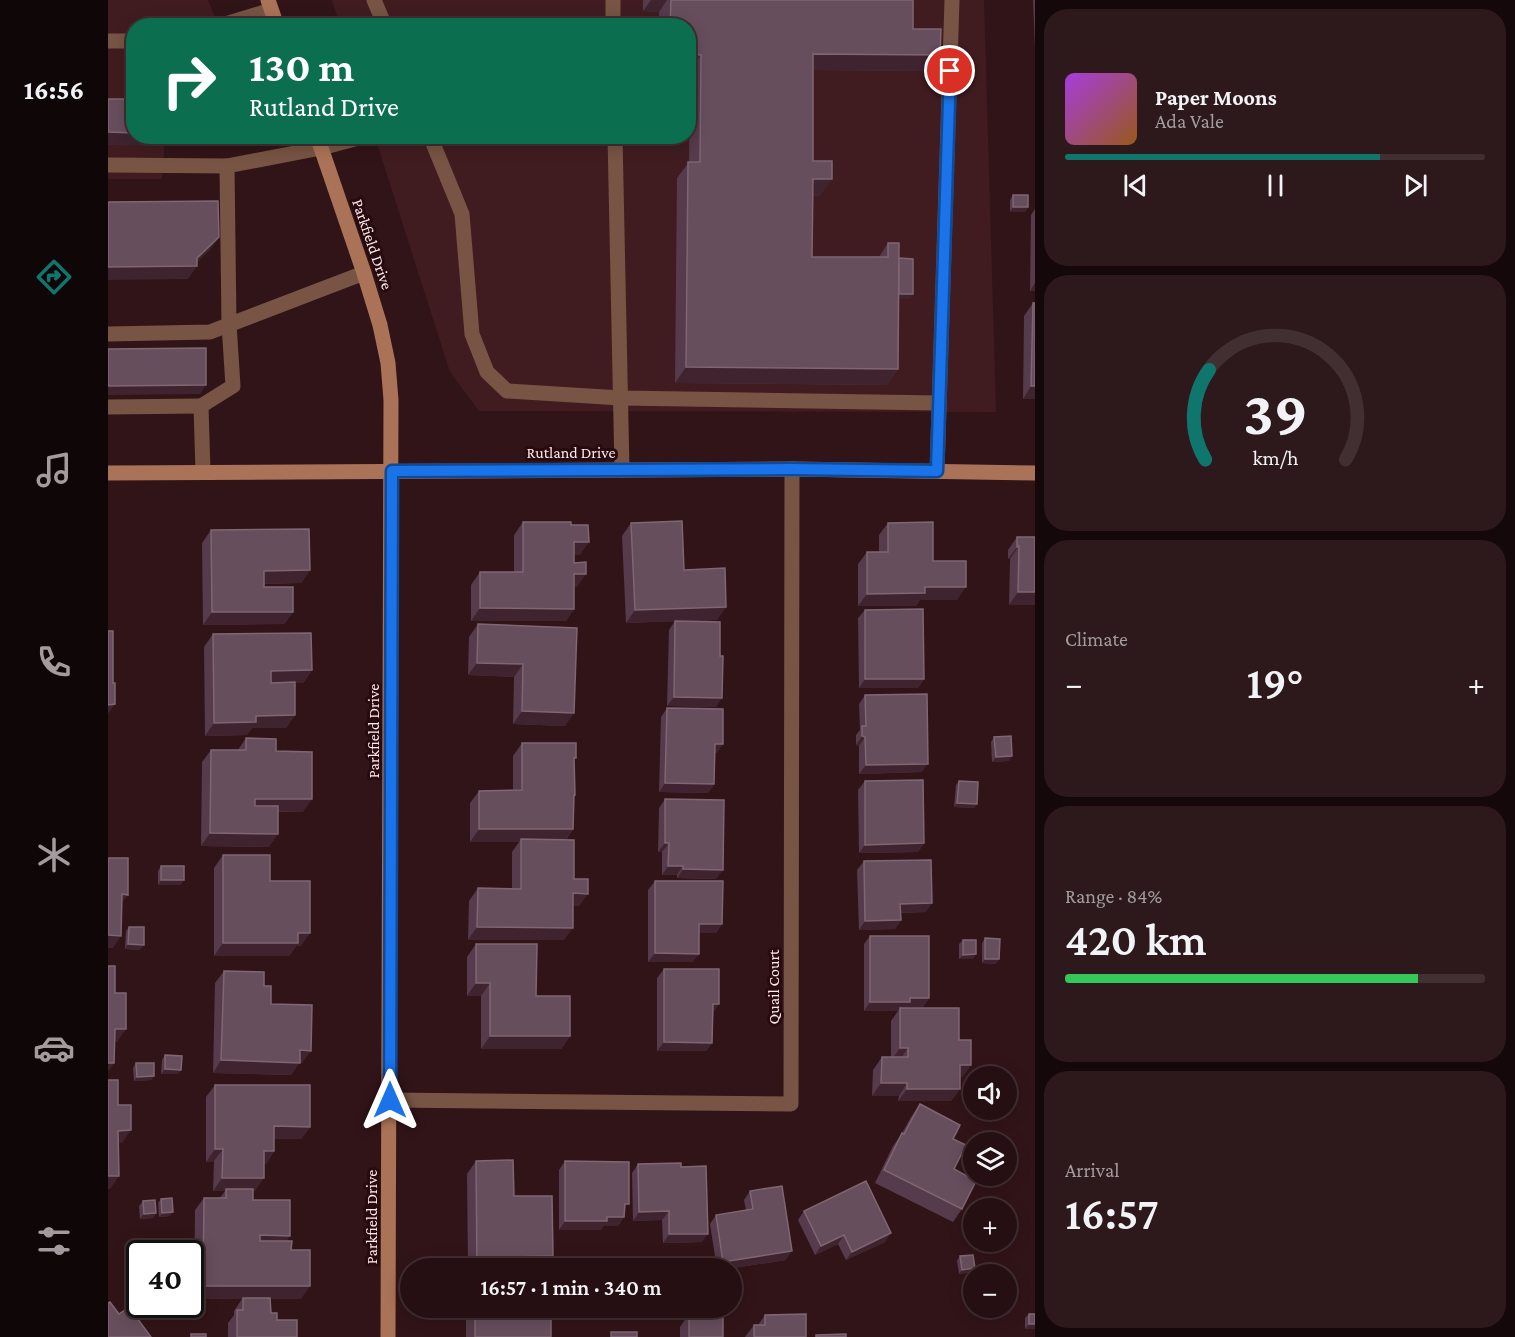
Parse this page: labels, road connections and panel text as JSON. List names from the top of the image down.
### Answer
{
  "streets": {
    "street": ["Parkfield Drive", "Rutland Drive", "Quail Court"]
  },
  "crossings": [
    ["Parkfield Drive", "Rutland Drive"],
    ["Parkfield Drive", "Quail Court"],
    ["Rutland Drive", "Quail Court"]
  ],
  "page": {
    "tabs": "16:56",
    "turn": ["130 m", "Rutland Drive"],
    "song": ["Paper Moons", "Ada Vale"],
    "tile": [
      "Climate",
      ["Range · 84%", "420 km"],
      ["Arrival", "16:57"]
    ],
    "heat": ["−", "19°", "+"],
    "map_buttons": ["+", "−"],
    "limit": "40",
    "trip": "16:57 · 1 min · 340 m",
    "gauge": ["39", "km/h"]
  }
}
